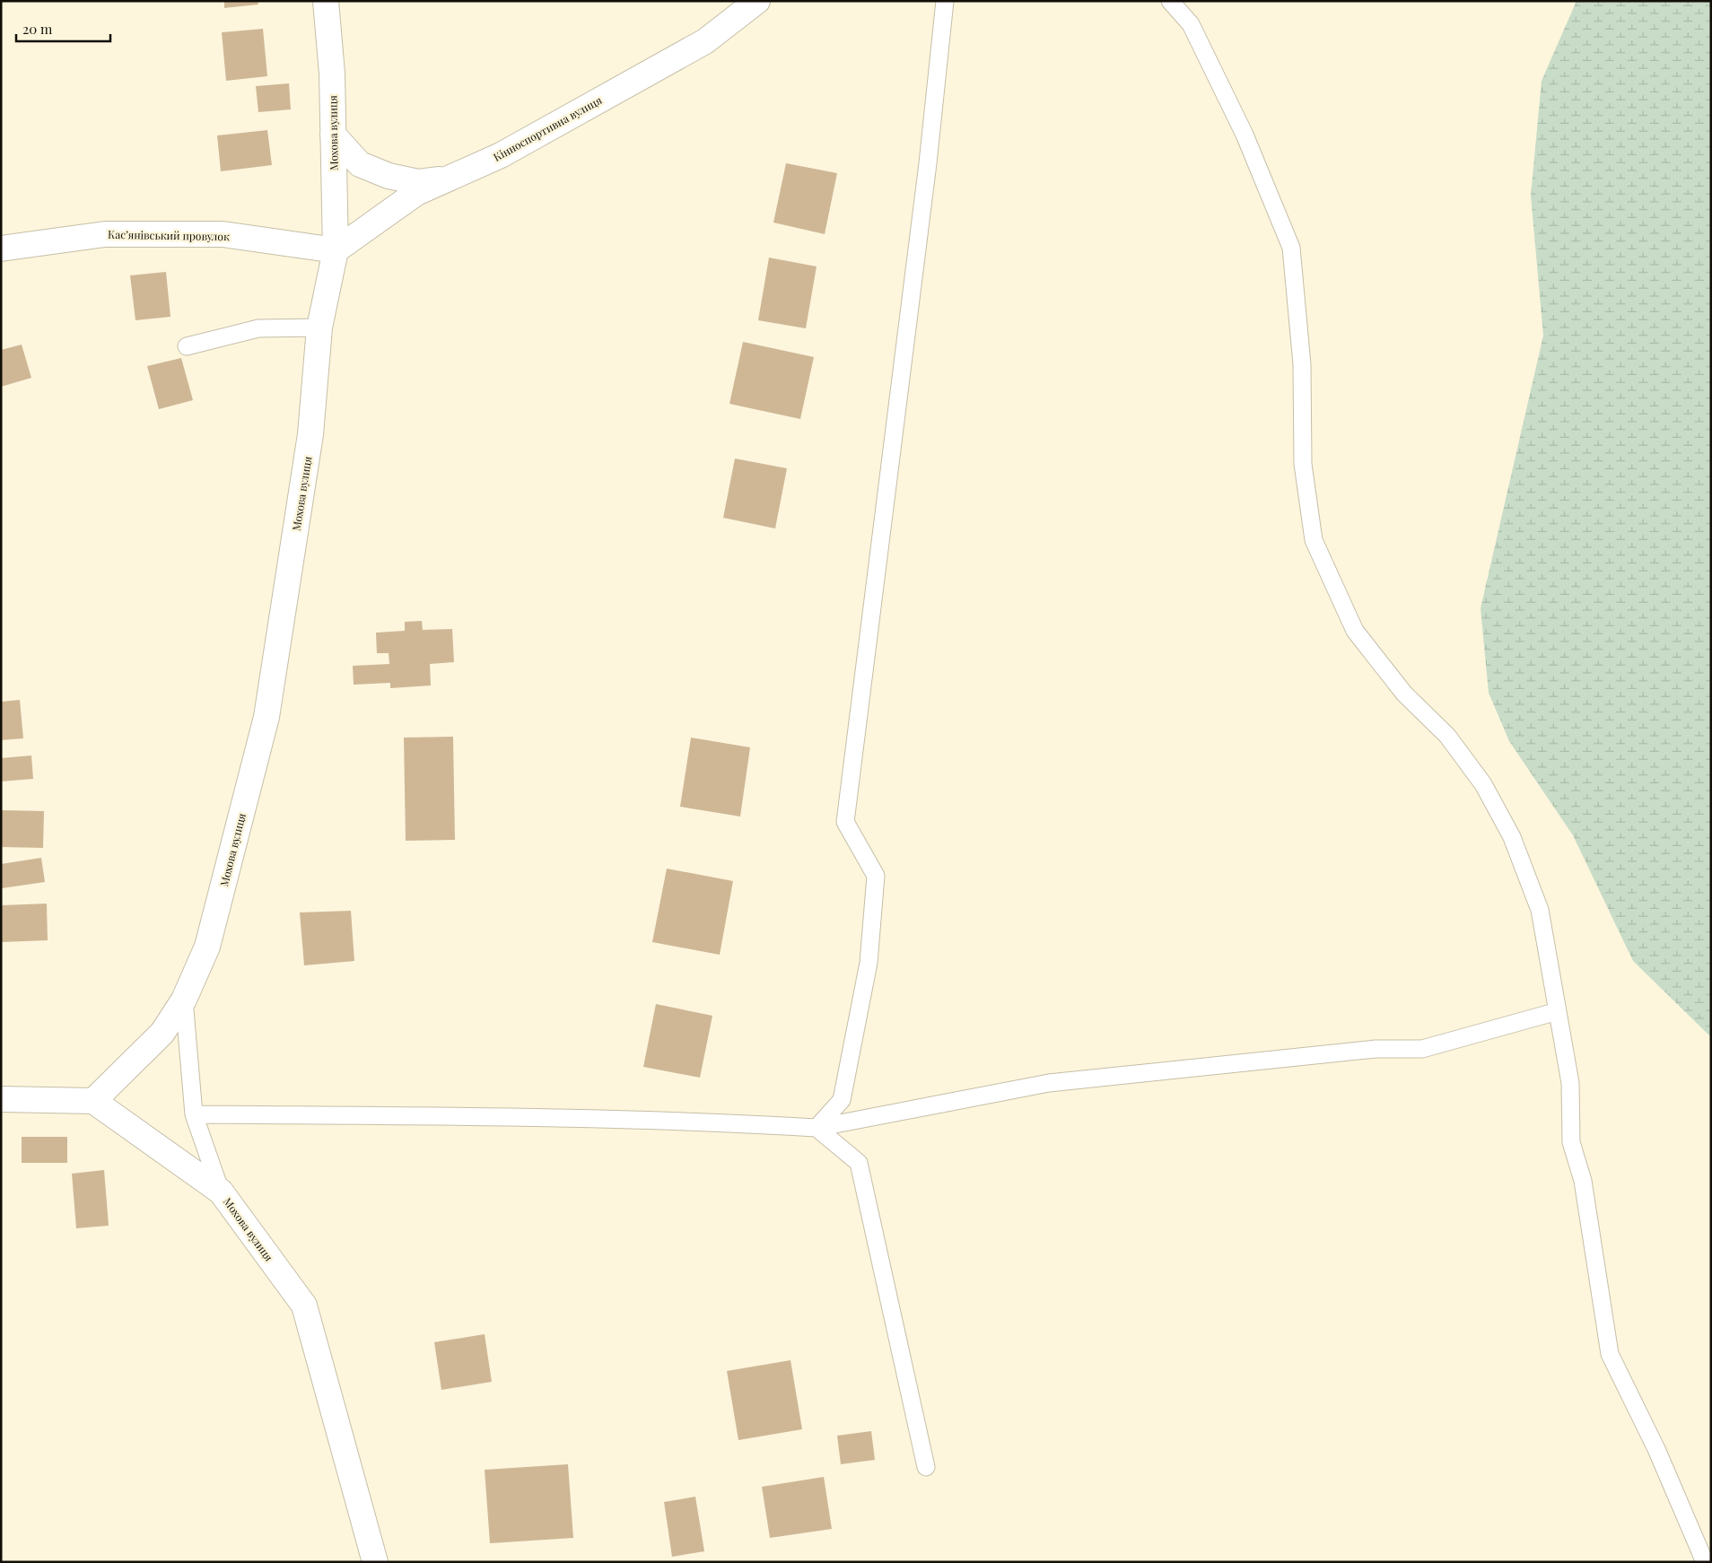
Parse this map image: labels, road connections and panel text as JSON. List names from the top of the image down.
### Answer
{
  "streets": {
    "street": ["Кінноспортивна вулиця", "Мохова вулиця", "Касʼянівський провулок"]
  },
  "crossings": [
    ["Кінноспортивна вулиця", "Мохова вулиця"],
    ["Кінноспортивна вулиця", "Касʼянівський провулок"],
    ["Мохова вулиця", "Касʼянівський провулок"]
  ],
  "scale_bar": "20 m"
}
